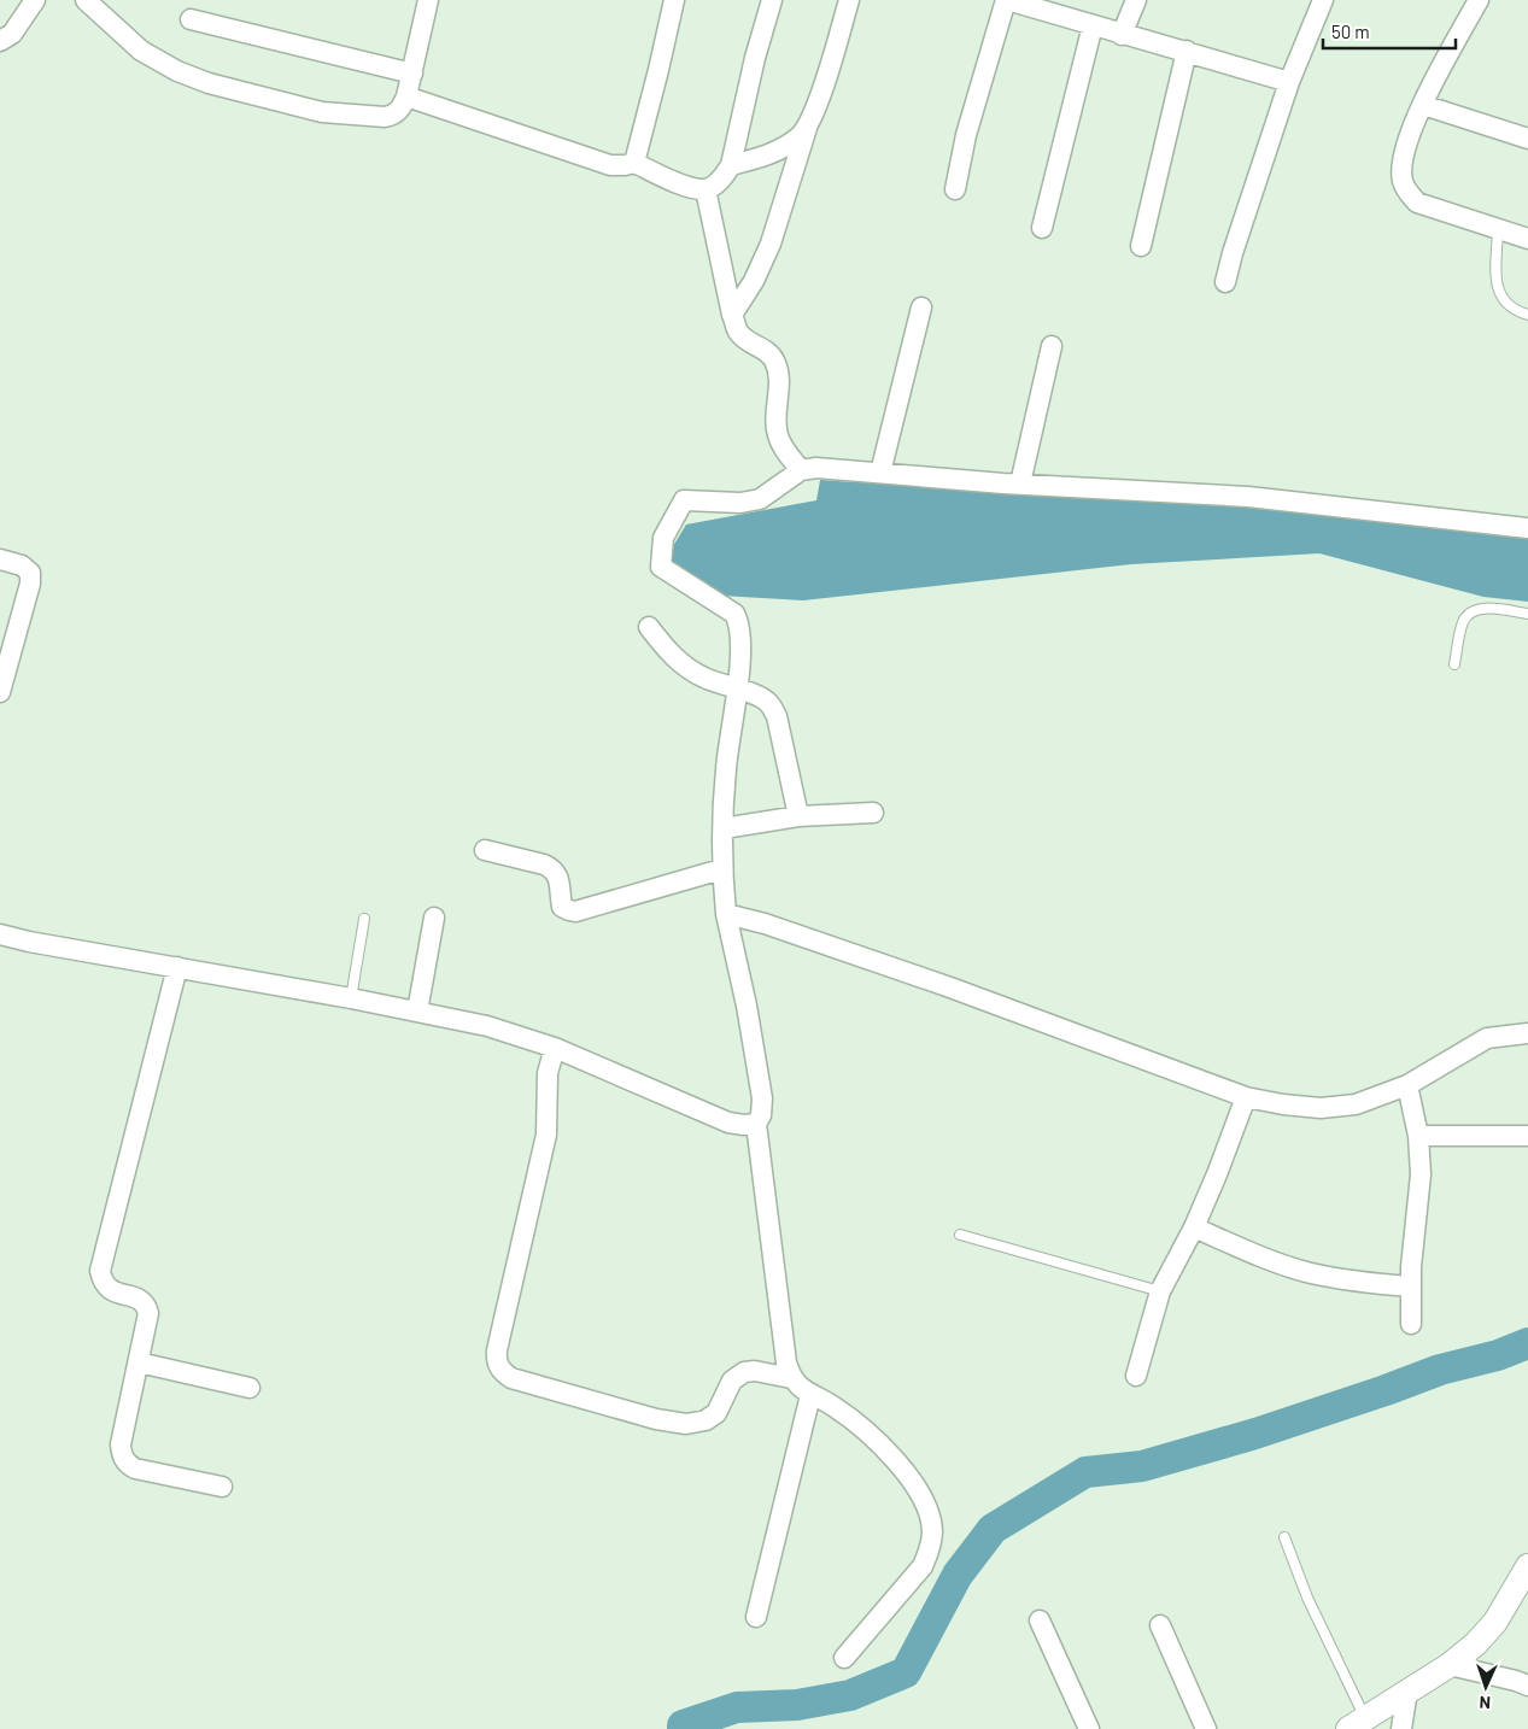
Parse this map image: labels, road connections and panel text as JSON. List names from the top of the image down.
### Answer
{
  "scale_bar": "50 m",
  "north": "bottom"
}
